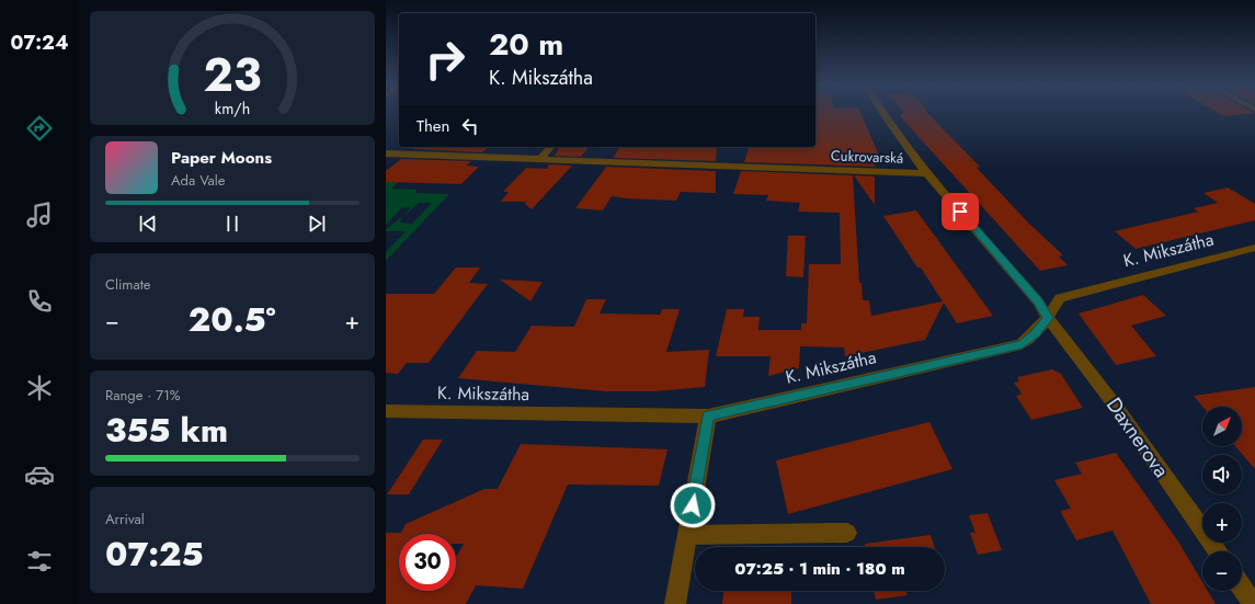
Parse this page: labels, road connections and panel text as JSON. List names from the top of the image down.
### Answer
{
  "streets": {
    "street": ["Cukrovarská", "K. Mikszátha", "Daxnerova"]
  },
  "crossings": [
    ["Cukrovarská", "Daxnerova"],
    ["K. Mikszátha", "Daxnerova"]
  ],
  "north": "top right",
  "page": {
    "tabs": "07:24",
    "turn": ["20 m", "K. Mikszátha"],
    "then": "Then",
    "song": ["Paper Moons", "Ada Vale"],
    "tile": [
      "Climate",
      ["Range · 71%", "355 km"],
      ["Arrival", "07:25"]
    ],
    "heat": ["−", "20.5°", "+"],
    "map_buttons": ["+", "−"],
    "limit": "30",
    "trip": "07:25 · 1 min · 180 m",
    "gauge": ["23", "km/h"]
  }
}
